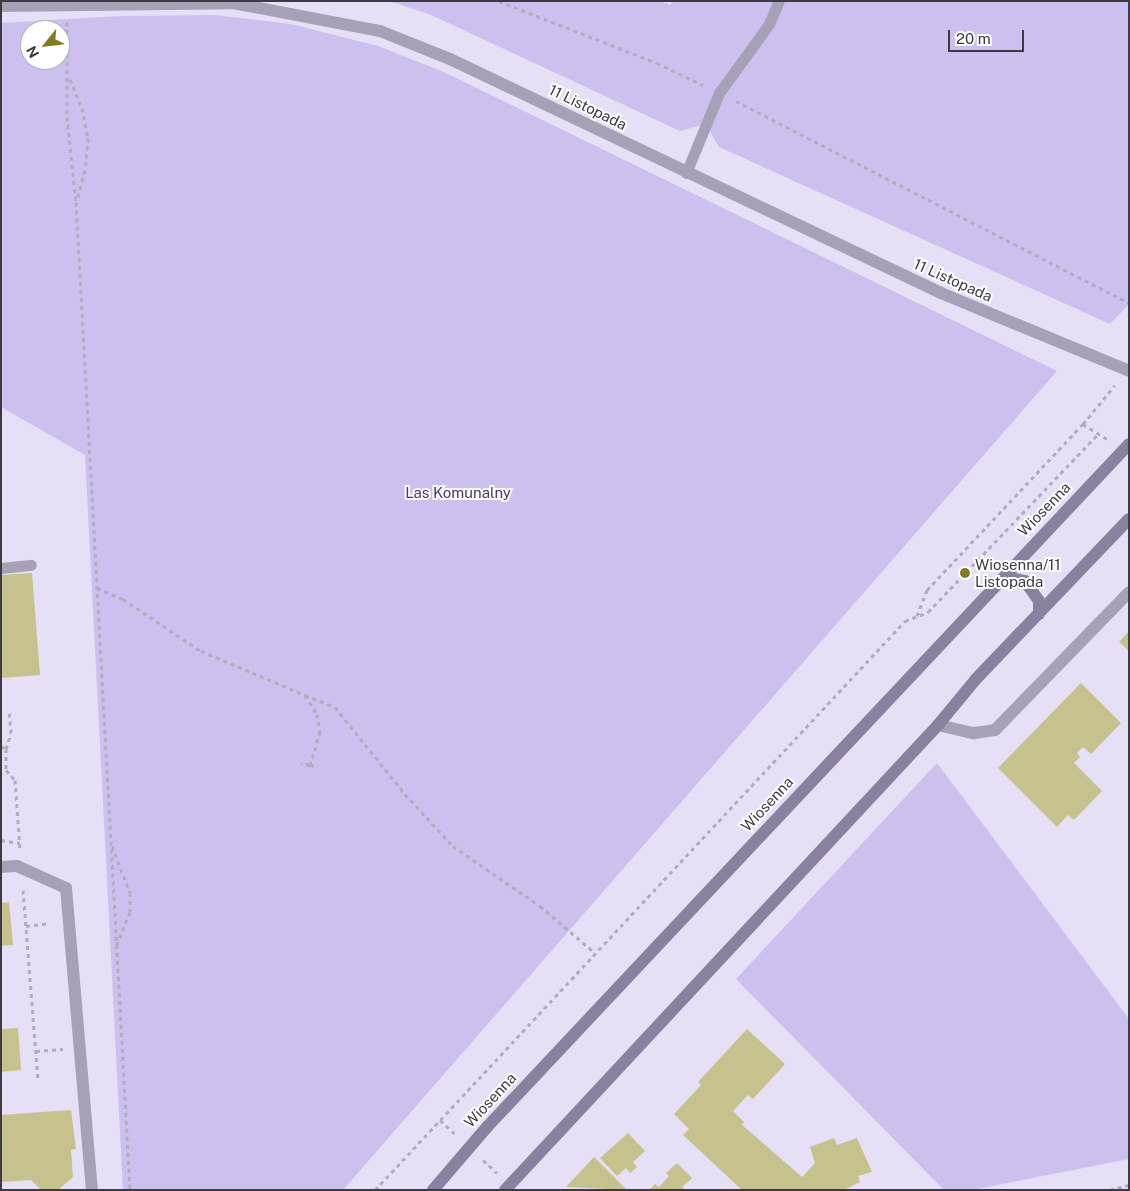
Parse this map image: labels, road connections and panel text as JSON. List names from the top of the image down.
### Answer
{
  "streets": {
    "main road": ["Wiosenna"],
    "street": ["11 Listopada"]
  },
  "parks": ["Las Komunalny"],
  "places": ["Wiosenna/11 Listopada"],
  "scale_bar": "20 m",
  "north": "bottom left"
}
